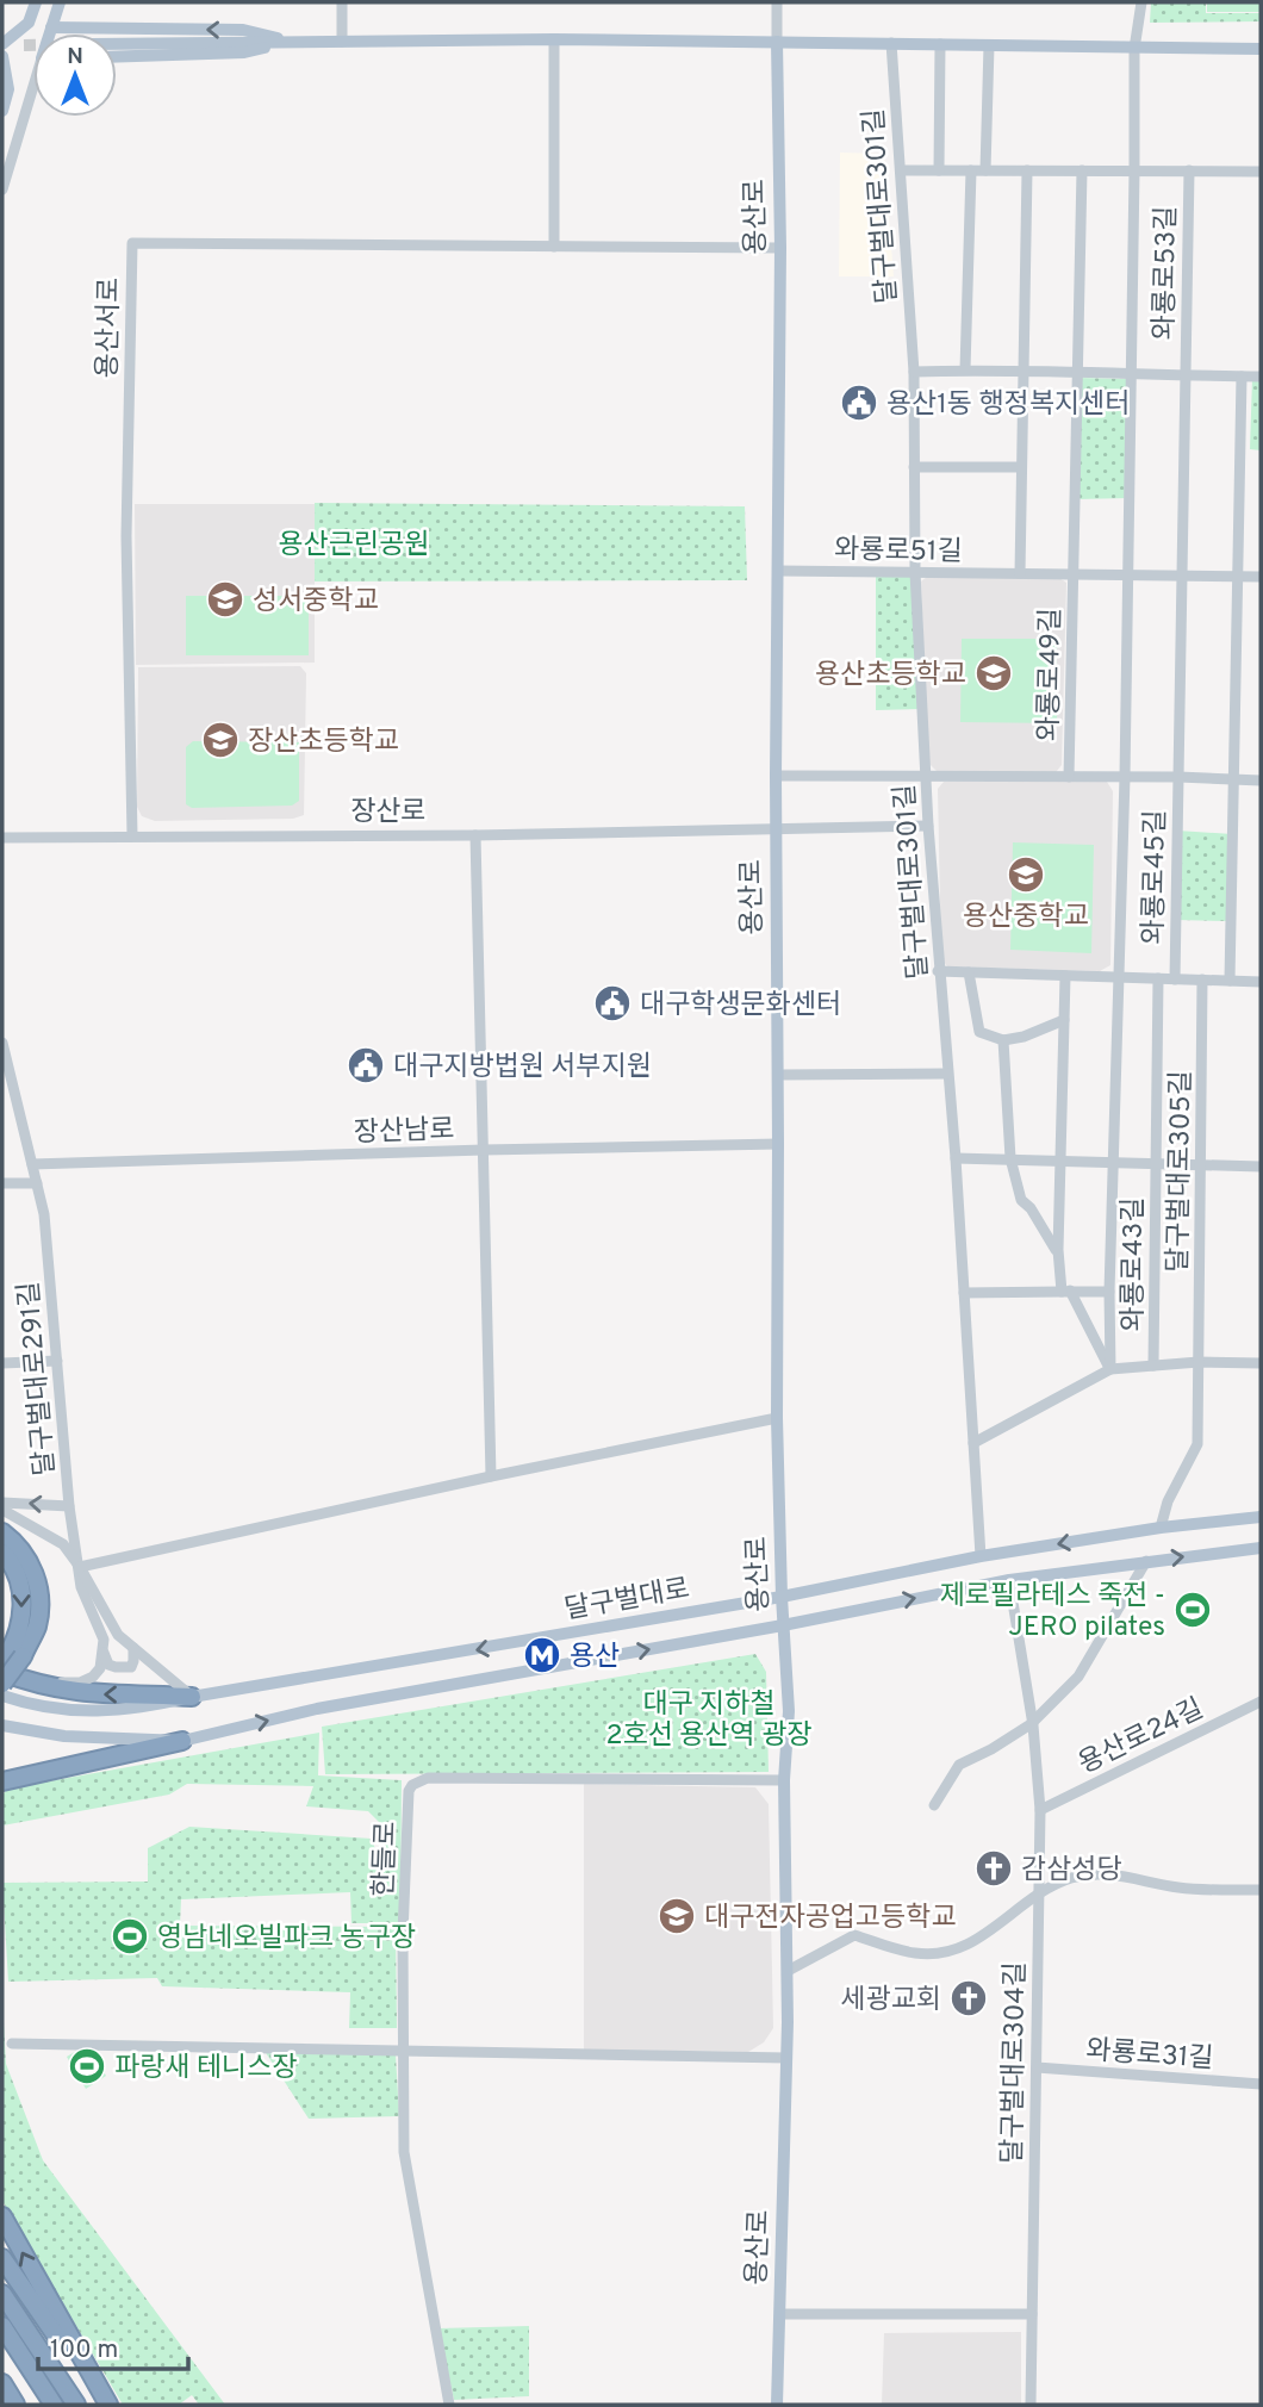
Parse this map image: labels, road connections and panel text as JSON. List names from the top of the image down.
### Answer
{
  "streets": {
    "main road": ["용산로", "달구벌대로"],
    "street": [
      "달구벌대로301길",
      "와룡로53길",
      "용산서로",
      "와룡로51길",
      "와룡로49길",
      "장산로",
      "와룡로45길",
      "장산남로",
      "달구벌대로305길",
      "와룡로43길",
      "달구벌대로291길",
      "용산로24길",
      "한들로",
      "와룡로31길",
      "달구벌대로304길"
    ]
  },
  "crossings": [
    ["달구벌대로301길", "용산로"],
    ["달구벌대로301길", "와룡로53길"],
    ["달구벌대로301길", "와룡로51길"],
    ["달구벌대로301길", "와룡로49길"],
    ["달구벌대로301길", "와룡로45길"],
    ["달구벌대로301길", "와룡로43길"],
    ["달구벌대로301길", "달구벌대로"],
    ["용산로", "용산서로"],
    ["용산로", "와룡로51길"],
    ["용산로", "와룡로49길"],
    ["용산로", "장산로"],
    ["용산로", "장산남로"],
    ["용산로", "달구벌대로"],
    ["용산로", "한들로"],
    ["용산로", "달구벌대로304길"],
    ["용산서로", "장산로"],
    ["와룡로51길", "와룡로49길"],
    ["와룡로49길", "와룡로45길"],
    ["와룡로45길", "달구벌대로305길"],
    ["와룡로45길", "와룡로43길"],
    ["장산남로", "달구벌대로291길"],
    ["달구벌대로305길", "와룡로43길"],
    ["달구벌대로305길", "달구벌대로"],
    ["용산로24길", "달구벌대로304길"],
    ["와룡로31길", "달구벌대로304길"]
  ],
  "parks": ["용산근린공원", "대구 지하철 2호선 용산역 광장"],
  "places": {
    "public building": ["용산1동 행정복지센터", "대구학생문화센터", "대구지방법원 서부지원"],
    "school or university": [
      "성서중학교",
      "용산초등학교",
      "장산초등학교",
      "용산중학교",
      "대구전자공업고등학교"
    ],
    "sports": ["제로필라테스 죽전 - JERO pilates", "영남네오빌파크 농구장", "파랑새 테니스장"],
    "metro station": ["용산"],
    "church": ["감삼성당", "세광교회"]
  },
  "scale_bar": "100 m",
  "north": "top"
}
